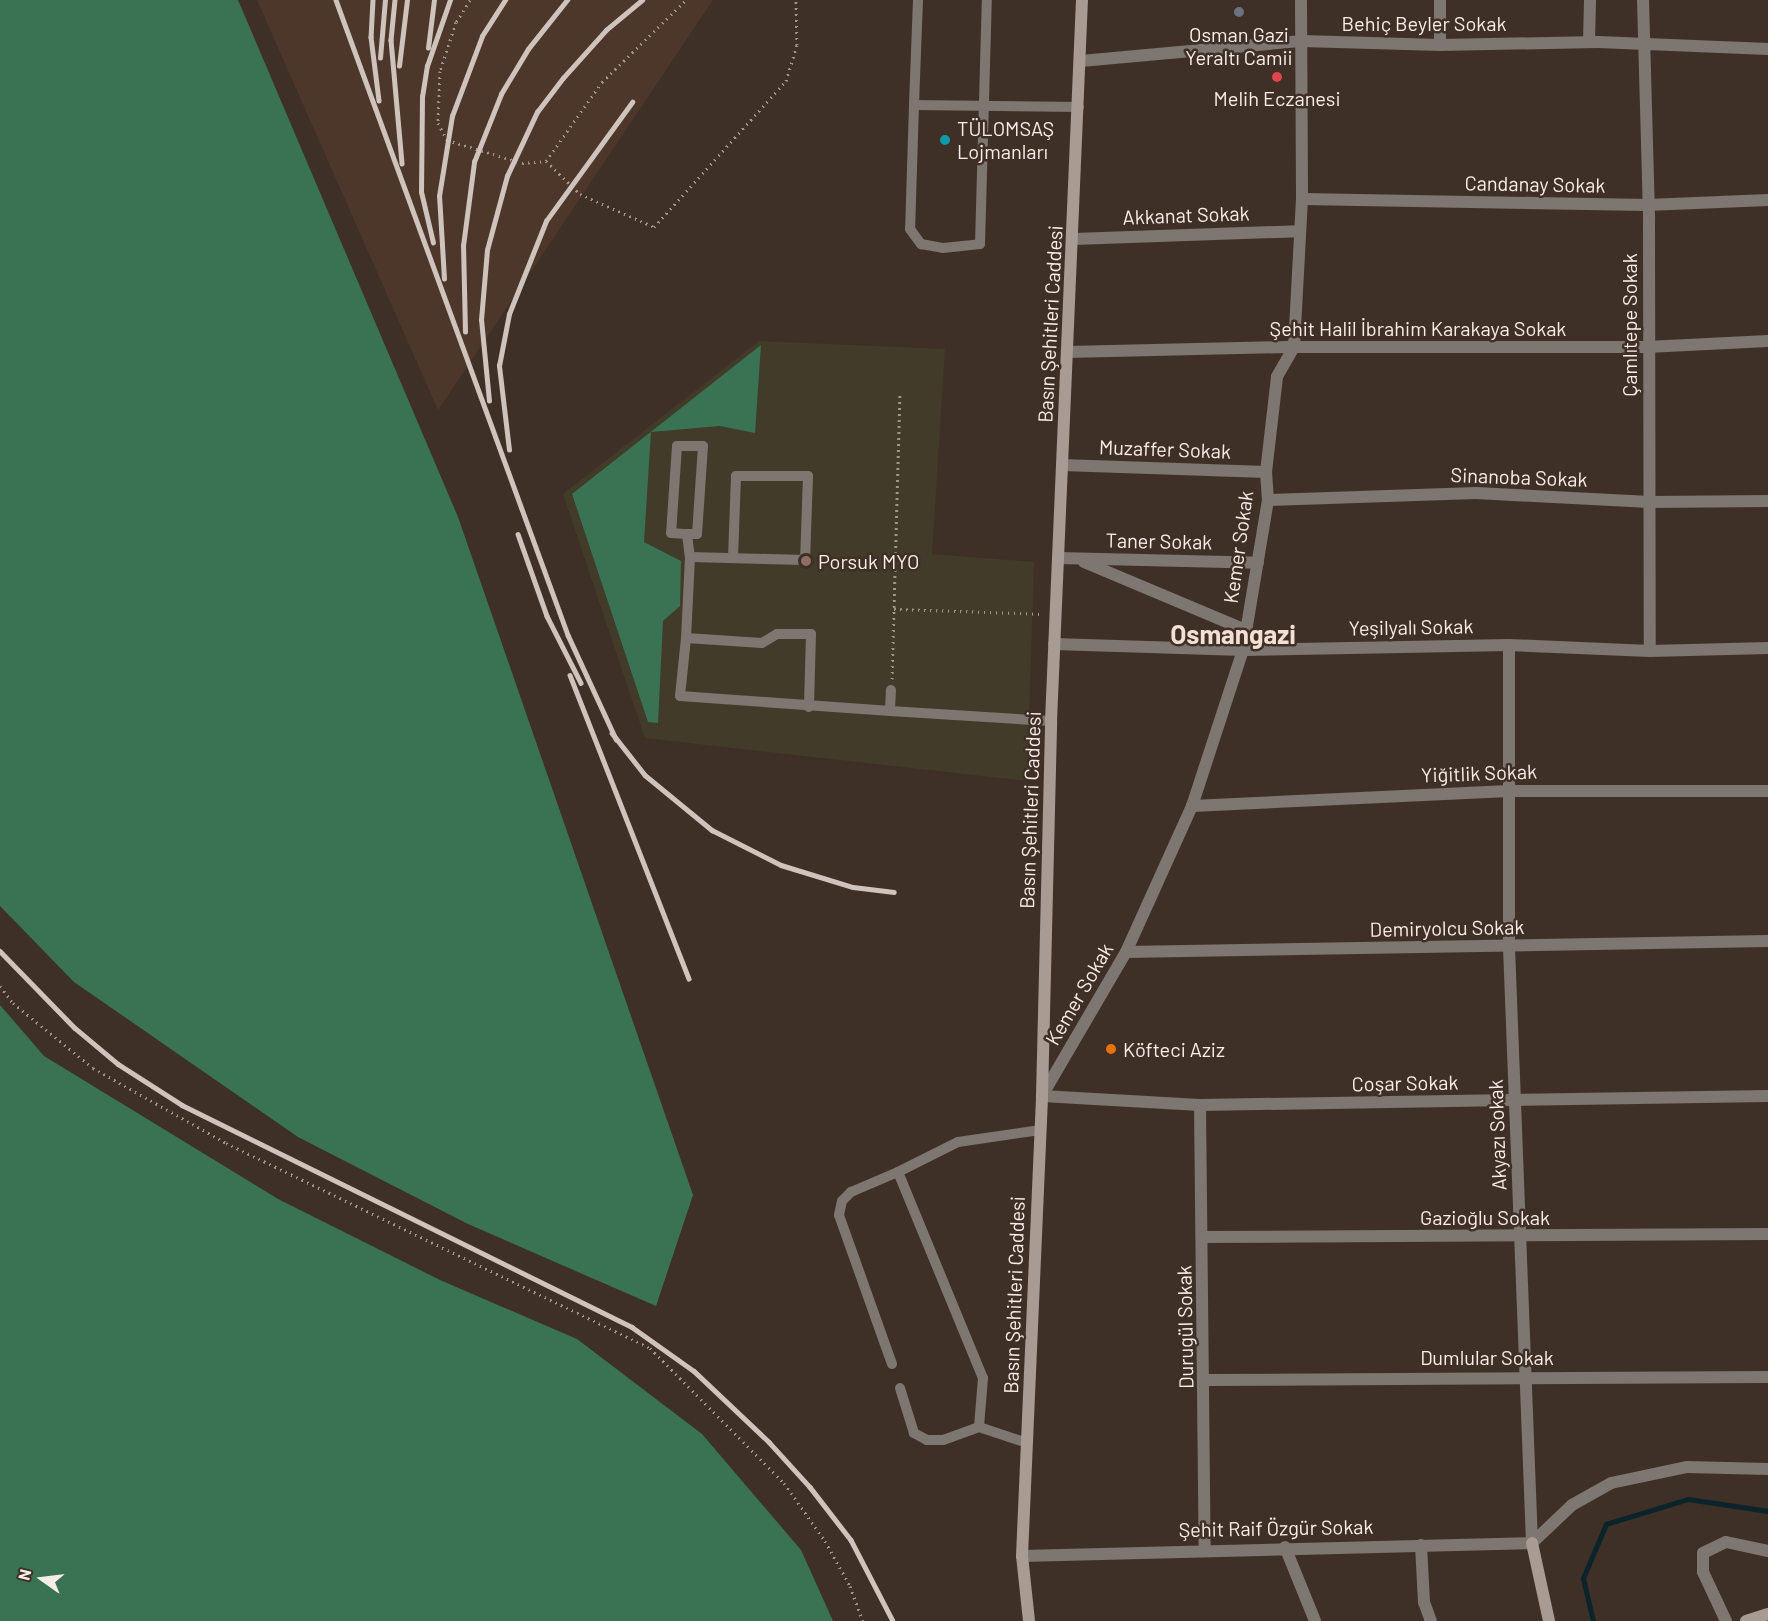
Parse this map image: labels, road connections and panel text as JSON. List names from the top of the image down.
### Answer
{
  "streets": {
    "main road": ["Basın Şehitleri Caddesi", "Akyazı Sokak"],
    "street": [
      "Behiç Beyler Sokak",
      "Candanay Sokak",
      "Akkanat Sokak",
      "Çamlıtepe Sokak",
      "Şehit Halil İbrahim Karakaya Sokak",
      "Muzaffer Sokak",
      "Sinanoba Sokak",
      "Taner Sokak",
      "Kemer Sokak",
      "Yeşilyalı Sokak",
      "Yiğitlik Sokak",
      "Demiryolcu Sokak",
      "Coşar Sokak",
      "Gazioğlu Sokak",
      "Durugül Sokak",
      "Dumlular Sokak",
      "Şehit Raif Özgür Sokak"
    ]
  },
  "crossings": [
    ["Behiç Beyler Sokak", "Basın Şehitleri Caddesi"],
    ["Behiç Beyler Sokak", "Çamlıtepe Sokak"],
    ["Behiç Beyler Sokak", "Kemer Sokak"],
    ["Candanay Sokak", "Çamlıtepe Sokak"],
    ["Candanay Sokak", "Kemer Sokak"],
    ["Akkanat Sokak", "Basın Şehitleri Caddesi"],
    ["Akkanat Sokak", "Kemer Sokak"],
    ["Basın Şehitleri Caddesi", "Şehit Halil İbrahim Karakaya Sokak"],
    ["Basın Şehitleri Caddesi", "Muzaffer Sokak"],
    ["Basın Şehitleri Caddesi", "Taner Sokak"],
    ["Basın Şehitleri Caddesi", "Kemer Sokak"],
    ["Basın Şehitleri Caddesi", "Yeşilyalı Sokak"],
    ["Basın Şehitleri Caddesi", "Coşar Sokak"],
    ["Basın Şehitleri Caddesi", "Şehit Raif Özgür Sokak"],
    ["Çamlıtepe Sokak", "Şehit Halil İbrahim Karakaya Sokak"],
    ["Çamlıtepe Sokak", "Sinanoba Sokak"],
    ["Çamlıtepe Sokak", "Yeşilyalı Sokak"],
    ["Şehit Halil İbrahim Karakaya Sokak", "Kemer Sokak"],
    ["Muzaffer Sokak", "Kemer Sokak"],
    ["Sinanoba Sokak", "Kemer Sokak"],
    ["Taner Sokak", "Kemer Sokak"],
    ["Kemer Sokak", "Yeşilyalı Sokak"],
    ["Kemer Sokak", "Yiğitlik Sokak"],
    ["Kemer Sokak", "Demiryolcu Sokak"],
    ["Kemer Sokak", "Coşar Sokak"],
    ["Yeşilyalı Sokak", "Akyazı Sokak"],
    ["Yiğitlik Sokak", "Akyazı Sokak"],
    ["Demiryolcu Sokak", "Akyazı Sokak"],
    ["Coşar Sokak", "Akyazı Sokak"],
    ["Coşar Sokak", "Durugül Sokak"],
    ["Akyazı Sokak", "Gazioğlu Sokak"],
    ["Akyazı Sokak", "Dumlular Sokak"],
    ["Akyazı Sokak", "Şehit Raif Özgür Sokak"],
    ["Gazioğlu Sokak", "Durugül Sokak"],
    ["Durugül Sokak", "Dumlular Sokak"],
    ["Durugül Sokak", "Şehit Raif Özgür Sokak"]
  ],
  "districts": ["Osmangazi"],
  "places": [
    "Osman Gazi Yeraltı Camii",
    "Melih Eczanesi",
    "TÜLOMSAŞ Lojmanları",
    "Porsuk MYO",
    "Köfteci Aziz"
  ],
  "north": "left"
}
